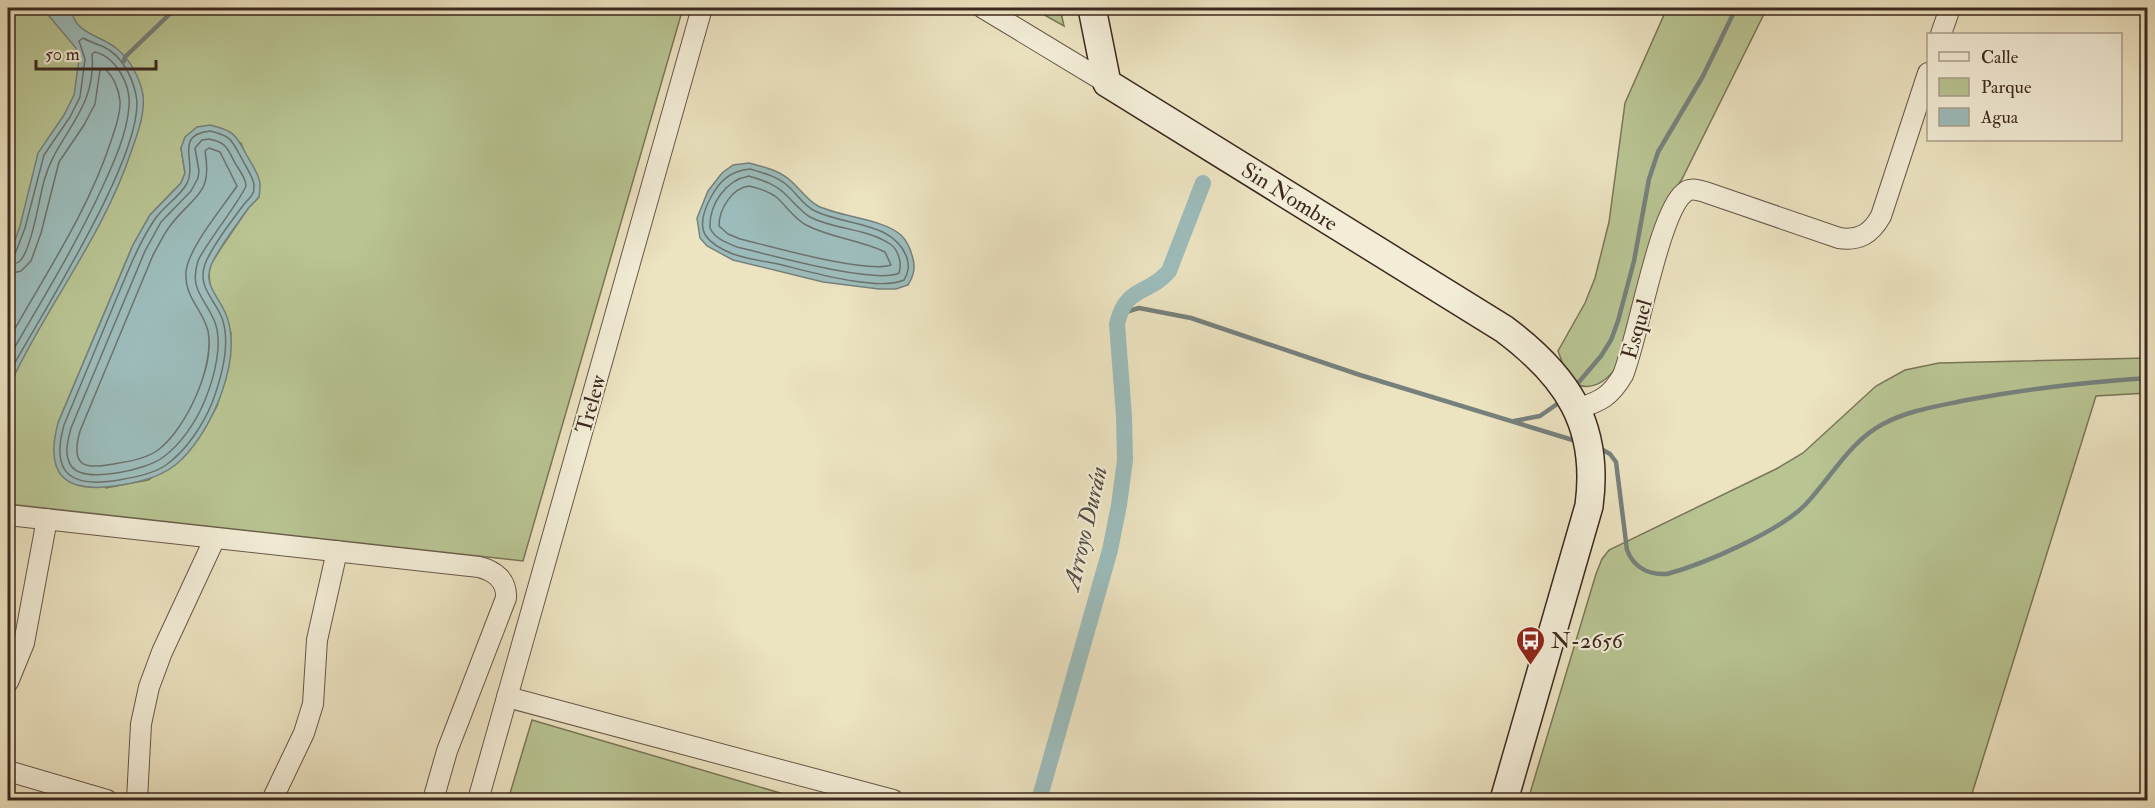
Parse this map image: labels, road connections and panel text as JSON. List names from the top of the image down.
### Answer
{
  "streets": {
    "main road": ["Sin Nombre"],
    "street": ["Esquel", "Trelew"]
  },
  "crossings": [
    ["Sin Nombre", "Esquel"]
  ],
  "water": ["Arroyo Durán"],
  "places": {
    "bus stop": ["N-2656"]
  },
  "legend": ["Calle", "Parque", "Agua"],
  "scale_bar": "50 m"
}
